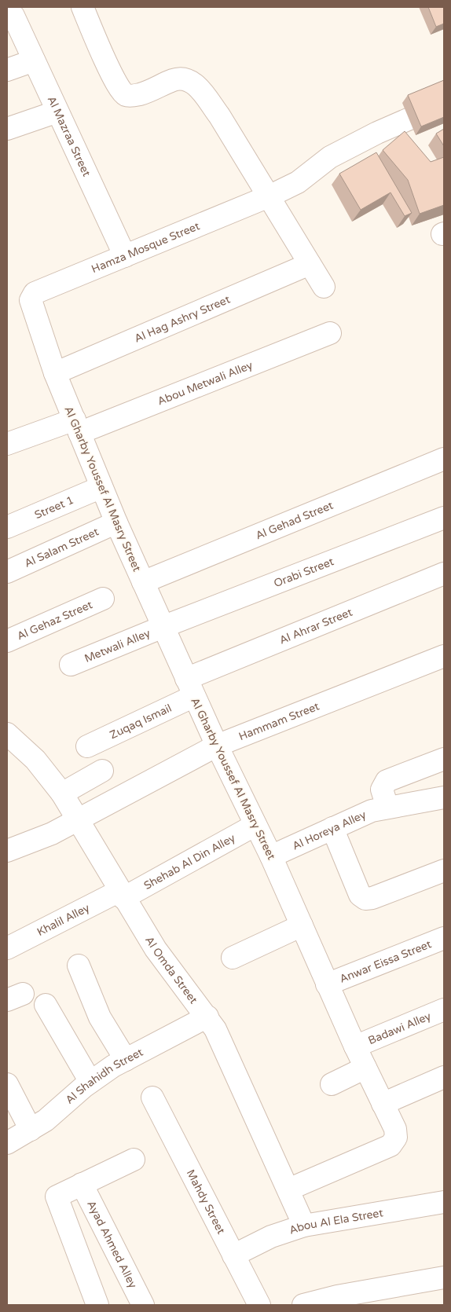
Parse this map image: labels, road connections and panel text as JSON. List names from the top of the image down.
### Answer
{
  "streets": {
    "street": [
      "Al Mazraa Street",
      "Hamza Mosque Street",
      "Al Hag Ashry Street",
      "Abou Metwali Alley",
      "Al Gharby Youssef Al Masry Street",
      "Street 1",
      "Al Gehad Street",
      "Al Salam Street",
      "Orabi Street",
      "Al Gehaz Street",
      "Al Ahrar Street",
      "Metwali Alley",
      "Zuqaq Ismail",
      "Hammam Street",
      "Al Horeya Alley",
      "Shehab Al Din Alley",
      "Khalil Alley",
      "Anwar Eissa Street",
      "Al Omda Street",
      "Badawi Alley",
      "Al Shahidh Street",
      "Mahdy Street",
      "Abou Al Ela Street",
      "Ayad Ahmed Alley"
    ]
  },
  "crossings": [
    ["Al Mazraa Street", "Hamza Mosque Street"],
    ["Hamza Mosque Street", "Al Gharby Youssef Al Masry Street"],
    ["Al Hag Ashry Street", "Al Gharby Youssef Al Masry Street"],
    ["Abou Metwali Alley", "Al Gharby Youssef Al Masry Street"],
    ["Al Gharby Youssef Al Masry Street", "Street 1"],
    ["Al Gharby Youssef Al Masry Street", "Al Gehad Street"],
    ["Al Gharby Youssef Al Masry Street", "Al Salam Street"],
    ["Al Gharby Youssef Al Masry Street", "Orabi Street"],
    ["Al Gharby Youssef Al Masry Street", "Al Ahrar Street"],
    ["Al Gharby Youssef Al Masry Street", "Metwali Alley"],
    ["Al Gharby Youssef Al Masry Street", "Zuqaq Ismail"],
    ["Al Gharby Youssef Al Masry Street", "Hammam Street"],
    ["Al Gharby Youssef Al Masry Street", "Al Horeya Alley"],
    ["Al Gharby Youssef Al Masry Street", "Shehab Al Din Alley"],
    ["Al Gharby Youssef Al Masry Street", "Anwar Eissa Street"],
    ["Al Gharby Youssef Al Masry Street", "Al Omda Street"],
    ["Al Gharby Youssef Al Masry Street", "Badawi Alley"],
    ["Orabi Street", "Metwali Alley"],
    ["Al Ahrar Street", "Zuqaq Ismail"],
    ["Hammam Street", "Al Omda Street"],
    ["Shehab Al Din Alley", "Khalil Alley"],
    ["Shehab Al Din Alley", "Al Omda Street"],
    ["Khalil Alley", "Al Omda Street"],
    ["Al Omda Street", "Al Shahidh Street"],
    ["Al Omda Street", "Abou Al Ela Street"],
    ["Mahdy Street", "Abou Al Ela Street"]
  ]
}
